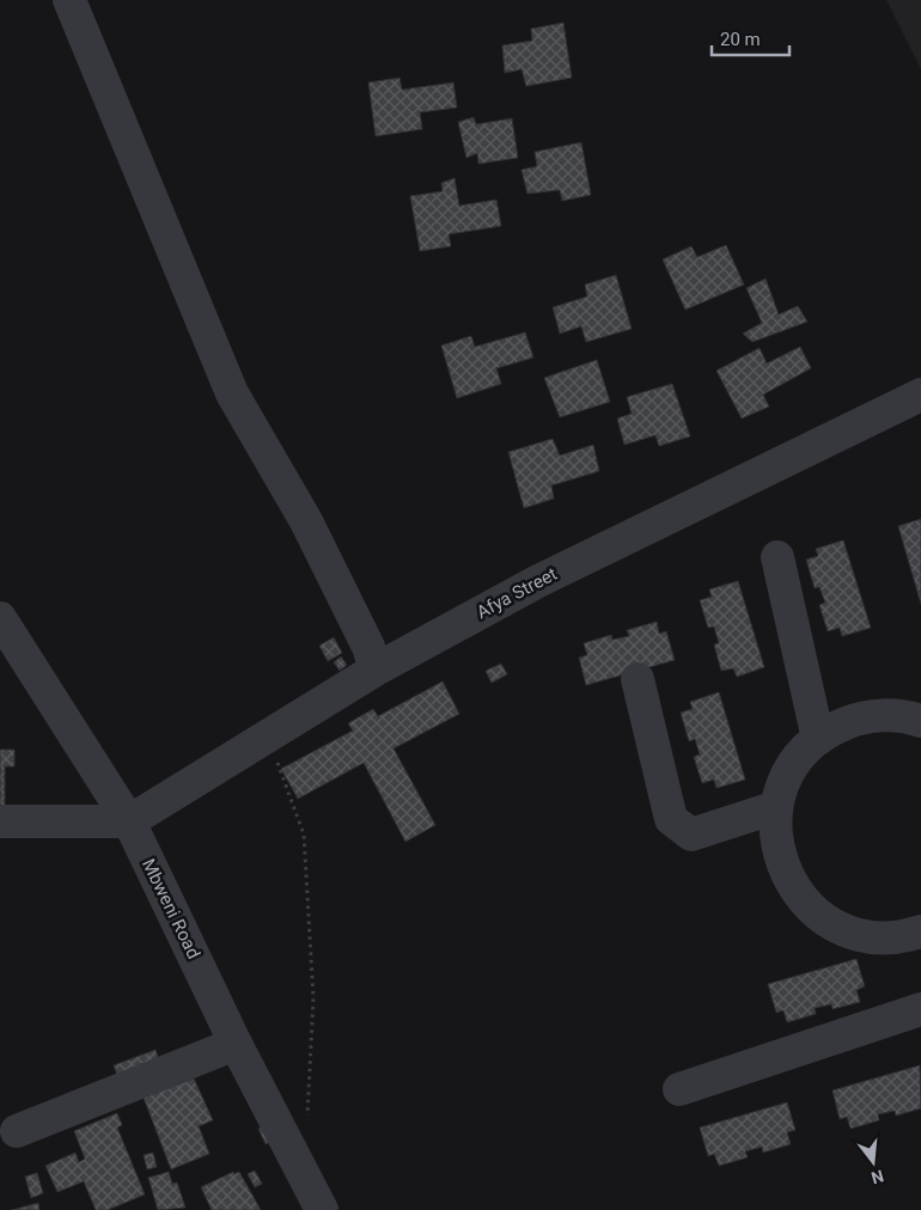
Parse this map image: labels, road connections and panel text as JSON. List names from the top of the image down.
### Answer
{
  "streets": {
    "street": ["Afya Street", "Mbweni Road"]
  },
  "crossings": [
    ["Afya Street", "Mbweni Road"]
  ],
  "scale_bar": "20 m",
  "north": "bottom"
}
